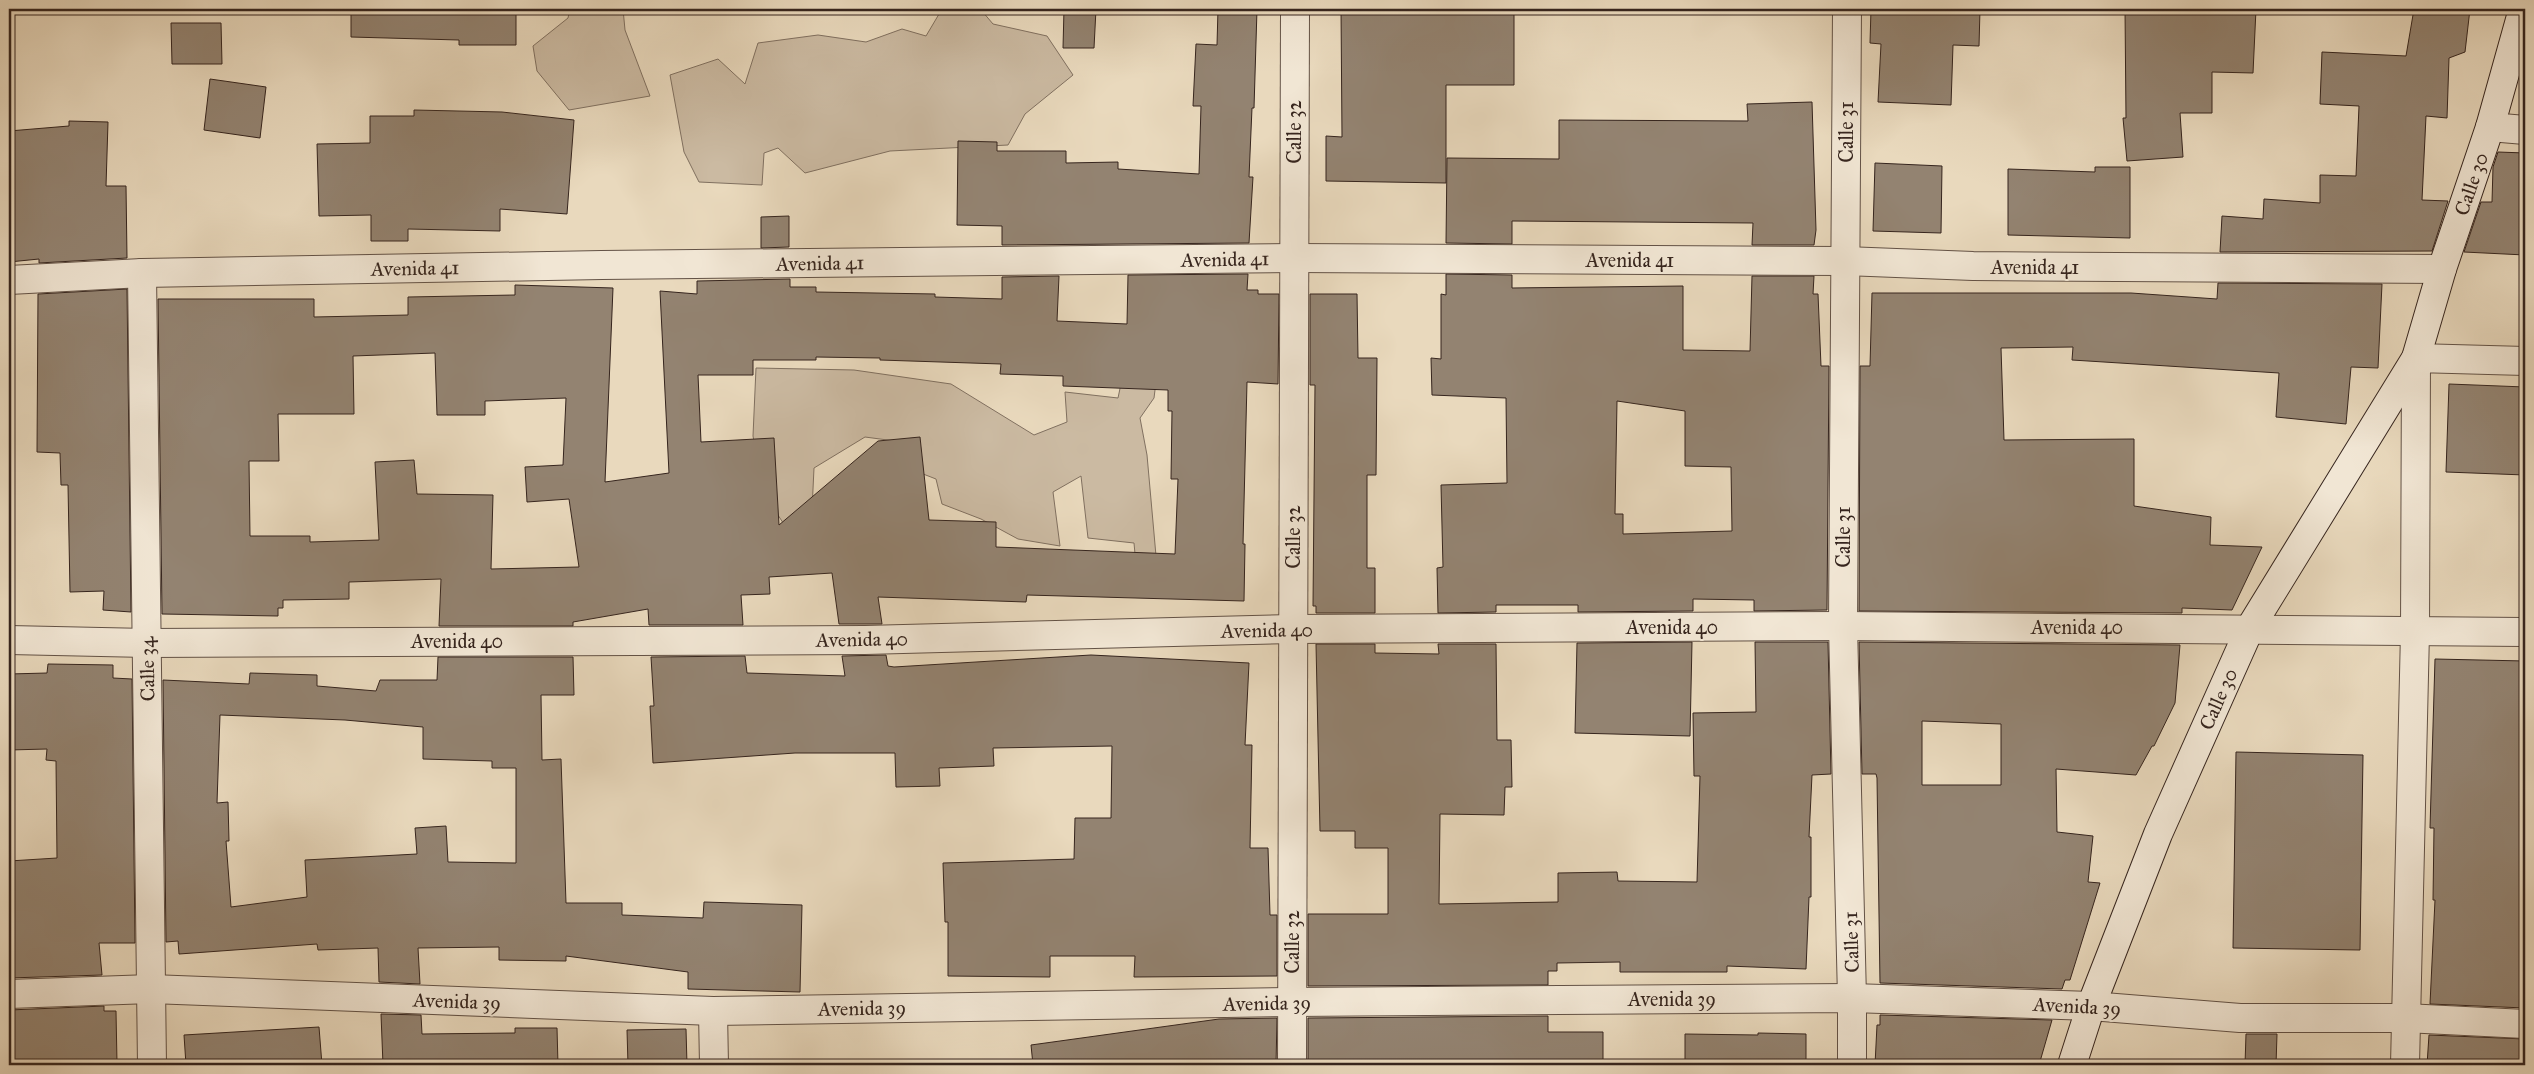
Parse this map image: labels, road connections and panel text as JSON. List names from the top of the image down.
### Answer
{
  "streets": {
    "street": [
      "Calle 32",
      "Calle 31",
      "Calle 30",
      "Avenida 41",
      "Avenida 40",
      "Calle 34",
      "Avenida 39"
    ]
  },
  "crossings": [
    ["Calle 32", "Avenida 41"],
    ["Calle 32", "Avenida 40"],
    ["Calle 32", "Avenida 39"],
    ["Calle 31", "Avenida 41"],
    ["Calle 31", "Avenida 40"],
    ["Calle 31", "Avenida 39"],
    ["Calle 30", "Avenida 41"],
    ["Calle 30", "Avenida 40"],
    ["Calle 30", "Avenida 39"],
    ["Avenida 41", "Calle 34"],
    ["Avenida 40", "Calle 34"],
    ["Calle 34", "Avenida 39"]
  ]
}
